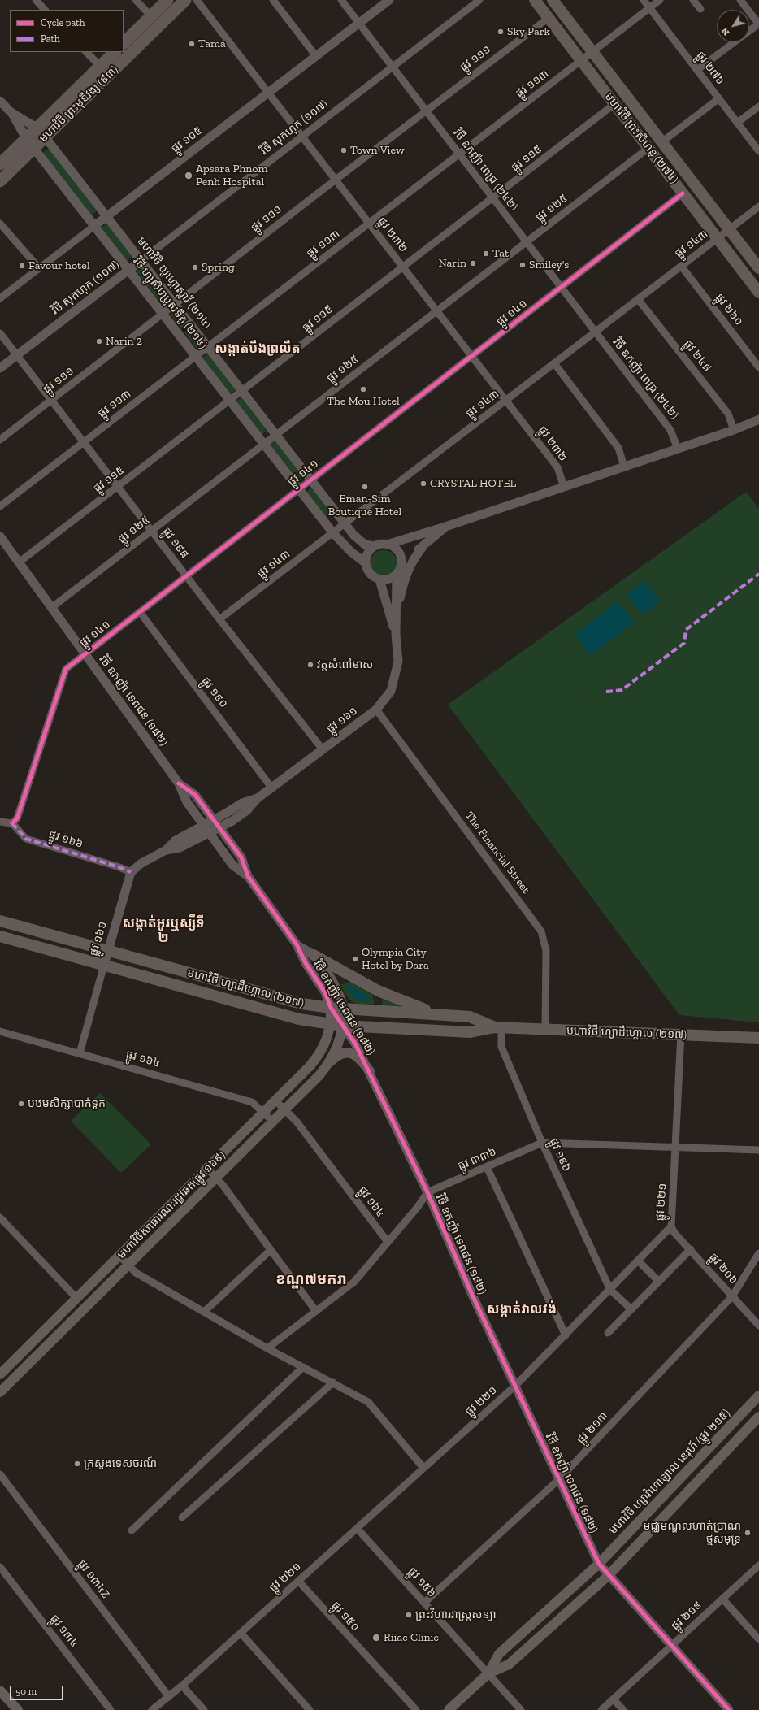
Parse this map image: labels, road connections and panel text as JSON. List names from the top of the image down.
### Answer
{
  "streets": {
    "highway": ["មហាវិថី ព្រះមុនីវង្ស (៩៣)"],
    "main road": [
      "មហាវិថី ព្រះសីហនុ (២៧៤)",
      "មហាវិថី ហ្សាដឹហ្គោល (២១៧)",
      "មហាវិថីសាធារណៈរដ្ឋឆេក(ផ្លូវ ១៦៩)",
      "មហាវិថី ហ្សាវ៉ាហាឡាល នេរុហ៍ (ផ្លូវ ២១៥)"
    ],
    "street": [
      "ផ្លូវ ១១១",
      "ផ្លូវ ២៧៦",
      "ផ្លូវ ១១៣",
      "វិថី សុកហុក (១០៧)",
      "ផ្លូវ ១០៥",
      "ផ្លូវ ១១៥",
      "វិថី ឧកញ៉ា ពេជ្រ (២៤២)",
      "ផ្លូវ ១២៥",
      "ផ្លូវ ២៣២",
      "ផ្លូវ ១៤៣",
      "មហាវិថី យូហ្គោស្លាវី (២១៤)",
      "វិថី ហ្សូសិបប្រូសទីតូ (២១៤)",
      "ផ្លូវ ២៦០",
      "ផ្លូវ ១៤១",
      "ផ្លូវ ២៤៨",
      "ផ្លូវ ១៩៨",
      "ផ្លូវ ១៩០",
      "វិថី ឧកញ៉ា ទេពផន (១៨២)",
      "ផ្លូវ ១៦១",
      "ផ្លូវ ១៦៦",
      "The Financial Street",
      "ផ្លូវ ១៦៤",
      "ផ្លូវ ១៩៦",
      "ផ្លូវ ៣៣៦",
      "ផ្លូវ ២២១",
      "ផ្លូវ ២០៦",
      "ផ្លូវ ២១៣",
      "ផ្លូវ ១៣៤Z",
      "ផ្លូវ ១៥៦",
      "ផ្លូវ ២១៩",
      "ផ្លូវ ១៥០",
      "ផ្លូវ ១៣៤"
    ]
  },
  "crossings": [
    ["ផ្លូវ ១១១", "មហាវិថី ព្រះសីហនុ (២៧៤)"],
    ["ផ្លូវ ១១១", "វិថី ឧកញ៉ា ពេជ្រ (២៤២)"],
    ["ផ្លូវ ១១១", "ផ្លូវ ២៣២"],
    ["ផ្លូវ ១១១", "មហាវិថី យូហ្គោស្លាវី (២១៤)"],
    ["ផ្លូវ ១១១", "វិថី ហ្សូសិបប្រូសទីតូ (២១៤)"],
    ["ផ្លូវ ១១១", "ផ្លូវ ១៩៨"],
    ["ផ្លូវ ២៧៦", "ផ្លូវ ១១៣"],
    ["ផ្លូវ ១១៣", "មហាវិថី ព្រះសីហនុ (២៧៤)"],
    ["ផ្លូវ ១១៣", "វិថី ឧកញ៉ា ពេជ្រ (២៤២)"],
    ["ផ្លូវ ១១៣", "ផ្លូវ ២៣២"],
    ["ផ្លូវ ១១៣", "មហាវិថី យូហ្គោស្លាវី (២១៤)"],
    ["ផ្លូវ ១១៣", "វិថី ហ្សូសិបប្រូសទីតូ (២១៤)"],
    ["ផ្លូវ ១១៣", "ផ្លូវ ១៩៨"],
    ["មហាវិថី ព្រះមុនីវង្ស (៩៣)", "មហាវិថី យូហ្គោស្លាវី (២១៤)"],
    ["មហាវិថី ព្រះមុនីវង្ស (៩៣)", "វិថី ហ្សូសិបប្រូសទីតូ (២១៤)"],
    ["វិថី សុកហុក (១០៧)", "វិថី ឧកញ៉ា ពេជ្រ (២៤២)"],
    ["វិថី សុកហុក (១០៧)", "ផ្លូវ ២៣២"],
    ["វិថី សុកហុក (១០៧)", "មហាវិថី យូហ្គោស្លាវី (២១៤)"],
    ["វិថី សុកហុក (១០៧)", "វិថី ហ្សូសិបប្រូសទីតូ (២១៤)"],
    ["វិថី សុកហុក (១០៧)", "ផ្លូវ ១៩៨"],
    ["មហាវិថី ព្រះសីហនុ (២៧៤)", "ផ្លូវ ១១៥"],
    ["មហាវិថី ព្រះសីហនុ (២៧៤)", "ផ្លូវ ១២៥"],
    ["មហាវិថី ព្រះសីហនុ (២៧៤)", "ផ្លូវ ១៤៣"],
    ["មហាវិថី ព្រះសីហនុ (២៧៤)", "ផ្លូវ ១៤១"],
    ["ផ្លូវ ១០៥", "វិថី ឧកញ៉ា ពេជ្រ (២៤២)"],
    ["ផ្លូវ ១០៥", "ផ្លូវ ២៣២"],
    ["ផ្លូវ ១០៥", "មហាវិថី យូហ្គោស្លាវី (២១៤)"],
    ["ផ្លូវ ១០៥", "វិថី ហ្សូសិបប្រូសទីតូ (២១៤)"],
    ["ផ្លូវ ១១៥", "វិថី ឧកញ៉ា ពេជ្រ (២៤២)"],
    ["ផ្លូវ ១១៥", "ផ្លូវ ២៣២"],
    ["ផ្លូវ ១១៥", "មហាវិថី យូហ្គោស្លាវី (២១៤)"],
    ["ផ្លូវ ១១៥", "វិថី ហ្សូសិបប្រូសទីតូ (២១៤)"],
    ["ផ្លូវ ១១៥", "ផ្លូវ ១៩៨"],
    ["ផ្លូវ ១១៥", "វិថី ឧកញ៉ា ទេពផន (១៨២)"],
    ["វិថី ឧកញ៉ា ពេជ្រ (២៤២)", "ផ្លូវ ១២៥"],
    ["វិថី ឧកញ៉ា ពេជ្រ (២៤២)", "ផ្លូវ ១៤៣"],
    ["វិថី ឧកញ៉ា ពេជ្រ (២៤២)", "ផ្លូវ ១៤១"],
    ["ផ្លូវ ១២៥", "ផ្លូវ ២៣២"],
    ["ផ្លូវ ១២៥", "មហាវិថី យូហ្គោស្លាវី (២១៤)"],
    ["ផ្លូវ ១២៥", "វិថី ហ្សូសិបប្រូសទីតូ (២១៤)"],
    ["ផ្លូវ ១២៥", "ផ្លូវ ១៩៨"],
    ["ផ្លូវ ១២៥", "វិថី ឧកញ៉ា ទេពផន (១៨២)"],
    ["ផ្លូវ ២៣២", "ផ្លូវ ១៤៣"],
    ["ផ្លូវ ២៣២", "ផ្លូវ ១៤១"],
    ["ផ្លូវ ១៤៣", "មហាវិថី យូហ្គោស្លាវី (២១៤)"],
    ["ផ្លូវ ១៤៣", "វិថី ហ្សូសិបប្រូសទីតូ (២១៤)"],
    ["ផ្លូវ ១៤៣", "ផ្លូវ ២៦០"],
    ["ផ្លូវ ១៤៣", "ផ្លូវ ២៤៨"],
    ["ផ្លូវ ១៤៣", "ផ្លូវ ១៩៨"],
    ["មហាវិថី យូហ្គោស្លាវី (២១៤)", "វិថី ហ្សូសិបប្រូសទីតូ (២១៤)"],
    ["មហាវិថី យូហ្គោស្លាវី (២១៤)", "ផ្លូវ ១៤១"],
    ["មហាវិថី យូហ្គោស្លាវី (២១៤)", "ផ្លូវ ១៦១"],
    ["វិថី ហ្សូសិបប្រូសទីតូ (២១៤)", "ផ្លូវ ១៤១"],
    ["វិថី ហ្សូសិបប្រូសទីតូ (២១៤)", "ផ្លូវ ១៦១"],
    ["ផ្លូវ ១៤១", "ផ្លូវ ១៩៨"],
    ["ផ្លូវ ១៤១", "ផ្លូវ ១៩០"],
    ["ផ្លូវ ១៤១", "វិថី ឧកញ៉ា ទេពផន (១៨២)"],
    ["ផ្លូវ ១៤១", "ផ្លូវ ១៦៦"],
    ["ផ្លូវ ១៩៨", "ផ្លូវ ១៦១"],
    ["ផ្លូវ ១៩០", "ផ្លូវ ១៦១"],
    ["វិថី ឧកញ៉ា ទេពផន (១៨២)", "ផ្លូវ ១៦១"],
    ["វិថី ឧកញ៉ា ទេពផន (១៨២)", "មហាវិថី ហ្សាដឹហ្គោល (២១៧)"],
    ["វិថី ឧកញ៉ា ទេពផន (១៨២)", "ផ្លូវ ៣៣៦"],
    ["វិថី ឧកញ៉ា ទេពផន (១៨២)", "ផ្លូវ ២២១"],
    ["វិថី ឧកញ៉ា ទេពផន (១៨២)", "មហាវិថីសាធារណៈរដ្ឋឆេក(ផ្លូវ ១៦៩)"],
    ["វិថី ឧកញ៉ា ទេពផន (១៨២)", "ផ្លូវ ២១៣"],
    ["វិថី ឧកញ៉ា ទេពផន (១៨២)", "មហាវិថី ហ្សាវ៉ាហាឡាល នេរុហ៍ (ផ្លូវ ២១៥)"],
    ["វិថី ឧកញ៉ា ទេពផន (១៨២)", "ផ្លូវ ២១៩"],
    ["ផ្លូវ ១៦១", "ផ្លូវ ១៦៦"],
    ["ផ្លូវ ១៦១", "The Financial Street"],
    ["ផ្លូវ ១៦១", "មហាវិថី ហ្សាដឹហ្គោល (២១៧)"],
    ["ផ្លូវ ១៦១", "ផ្លូវ ១៦៤"],
    ["The Financial Street", "មហាវិថី ហ្សាដឹហ្គោល (២១៧)"],
    ["មហាវិថី ហ្សាដឹហ្គោល (២១៧)", "ផ្លូវ ១៩៦"],
    ["មហាវិថី ហ្សាដឹហ្គោល (២១៧)", "ផ្លូវ ២២១"],
    ["មហាវិថី ហ្សាដឹហ្គោល (២១៧)", "មហាវិថីសាធារណៈរដ្ឋឆេក(ផ្លូវ ១៦៩)"],
    ["ផ្លូវ ១៦៤", "មហាវិថីសាធារណៈរដ្ឋឆេក(ផ្លូវ ១៦៩)"],
    ["ផ្លូវ ១៩៦", "ផ្លូវ ៣៣៦"],
    ["ផ្លូវ ១៩៦", "ផ្លូវ ២២១"],
    ["ផ្លូវ ៣៣៦", "ផ្លូវ ២២១"],
    ["ផ្លូវ ២២១", "ផ្លូវ ២០៦"],
    ["ផ្លូវ ២២១", "ផ្លូវ ១៣៤Z"],
    ["ផ្លូវ ២២១", "ផ្លូវ ១៥៦"],
    ["ផ្លូវ ២២១", "ផ្លូវ ១៥០"],
    ["ផ្លូវ ២០៦", "ផ្លូវ ២១៣"],
    ["ផ្លូវ ២១៣", "ផ្លូវ ១៥៦"],
    ["មហាវិថី ហ្សាវ៉ាហាឡាល នេរុហ៍ (ផ្លូវ ២១៥)", "ផ្លូវ ១៥៦"]
  ],
  "districts": [
    "សង្កាត់បឹងព្រលឹត",
    "សង្កាត់អូរឬស្សីទី ២",
    "ខណ្ឌ៧មករា",
    "សង្កាត់វាលវង់"
  ],
  "places": [
    "Sky Park",
    "Tama",
    "Town View",
    "Apsara Phnom Penh Hospital",
    "Tat",
    "Narin",
    "Smiley's",
    "Favour hotel",
    "Spring",
    "Narin 2",
    "The Mou Hotel",
    "CRYSTAL HOTEL",
    "Eman-Sim Boutique Hotel",
    "វត្តសំពៅមាស",
    "Olympia City Hotel by Dara",
    "បឋមសិក្សាបាក់ទូក",
    "ក្រសួងទេសចរណ៍",
    "មជ្ឈមណ្ឌលហាត់ប្រាណ ថ្មសមុទ្រ",
    "ព្រះវិហាររាស្ត្រសន្យា",
    "Riiac Clinic"
  ],
  "legend": ["Cycle path", "Path"],
  "scale_bar": "50 m",
  "north": "bottom left"
}
